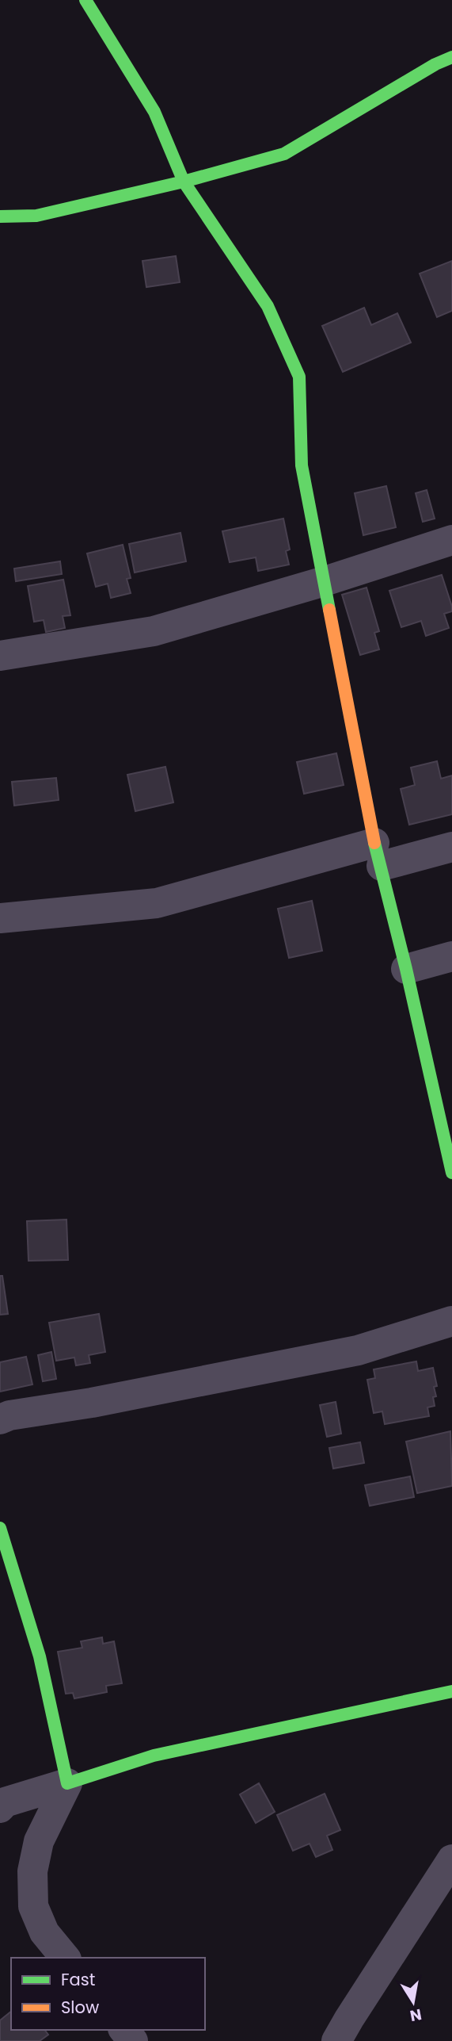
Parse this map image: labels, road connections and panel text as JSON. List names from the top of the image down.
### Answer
{
  "legend": ["Fast", "Slow"],
  "north": "bottom"
}
